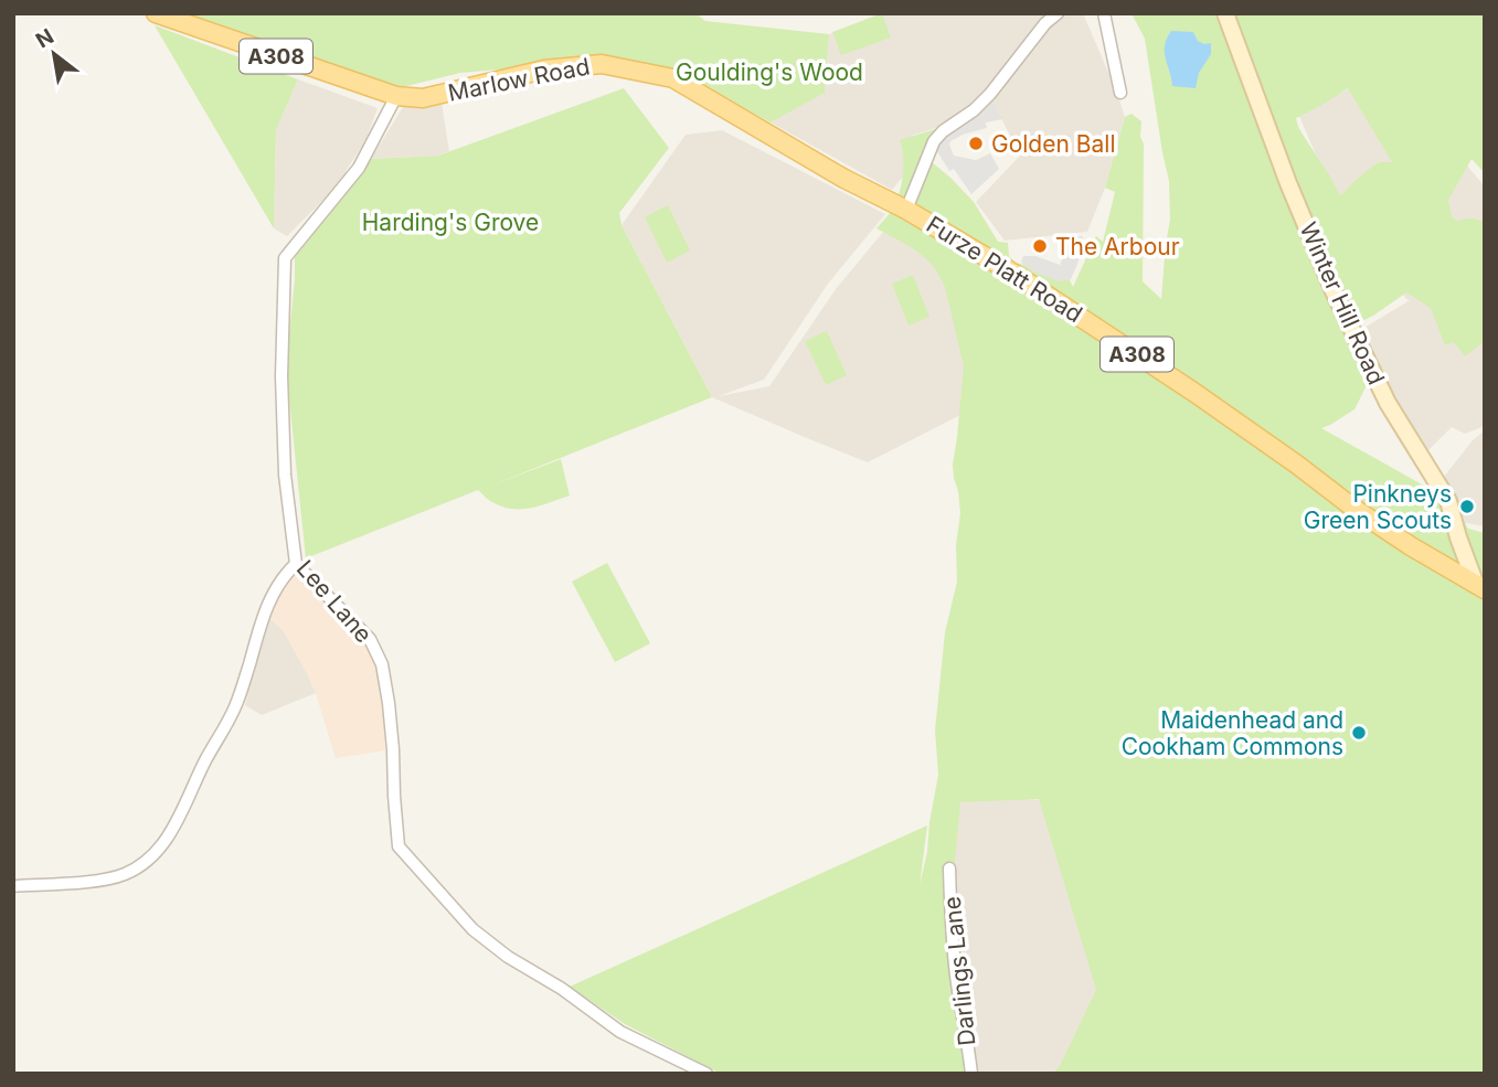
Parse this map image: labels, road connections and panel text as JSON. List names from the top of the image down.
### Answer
{
  "streets": {
    "main road": ["A308", "Marlow Road", "Furze Platt Road"],
    "street": ["Winter Hill Road", "Lee Lane", "Darlings Lane"]
  },
  "crossings": [
    ["Marlow Road", "Furze Platt Road"],
    ["Marlow Road", "Lee Lane"],
    ["Furze Platt Road", "Winter Hill Road"]
  ],
  "parks": ["Goulding's Wood", "Harding's Grove"],
  "places": [
    "Golden Ball",
    "The Arbour",
    "Pinkneys Green Scouts",
    "Maidenhead and Cookham Commons"
  ],
  "north": "top left"
}
